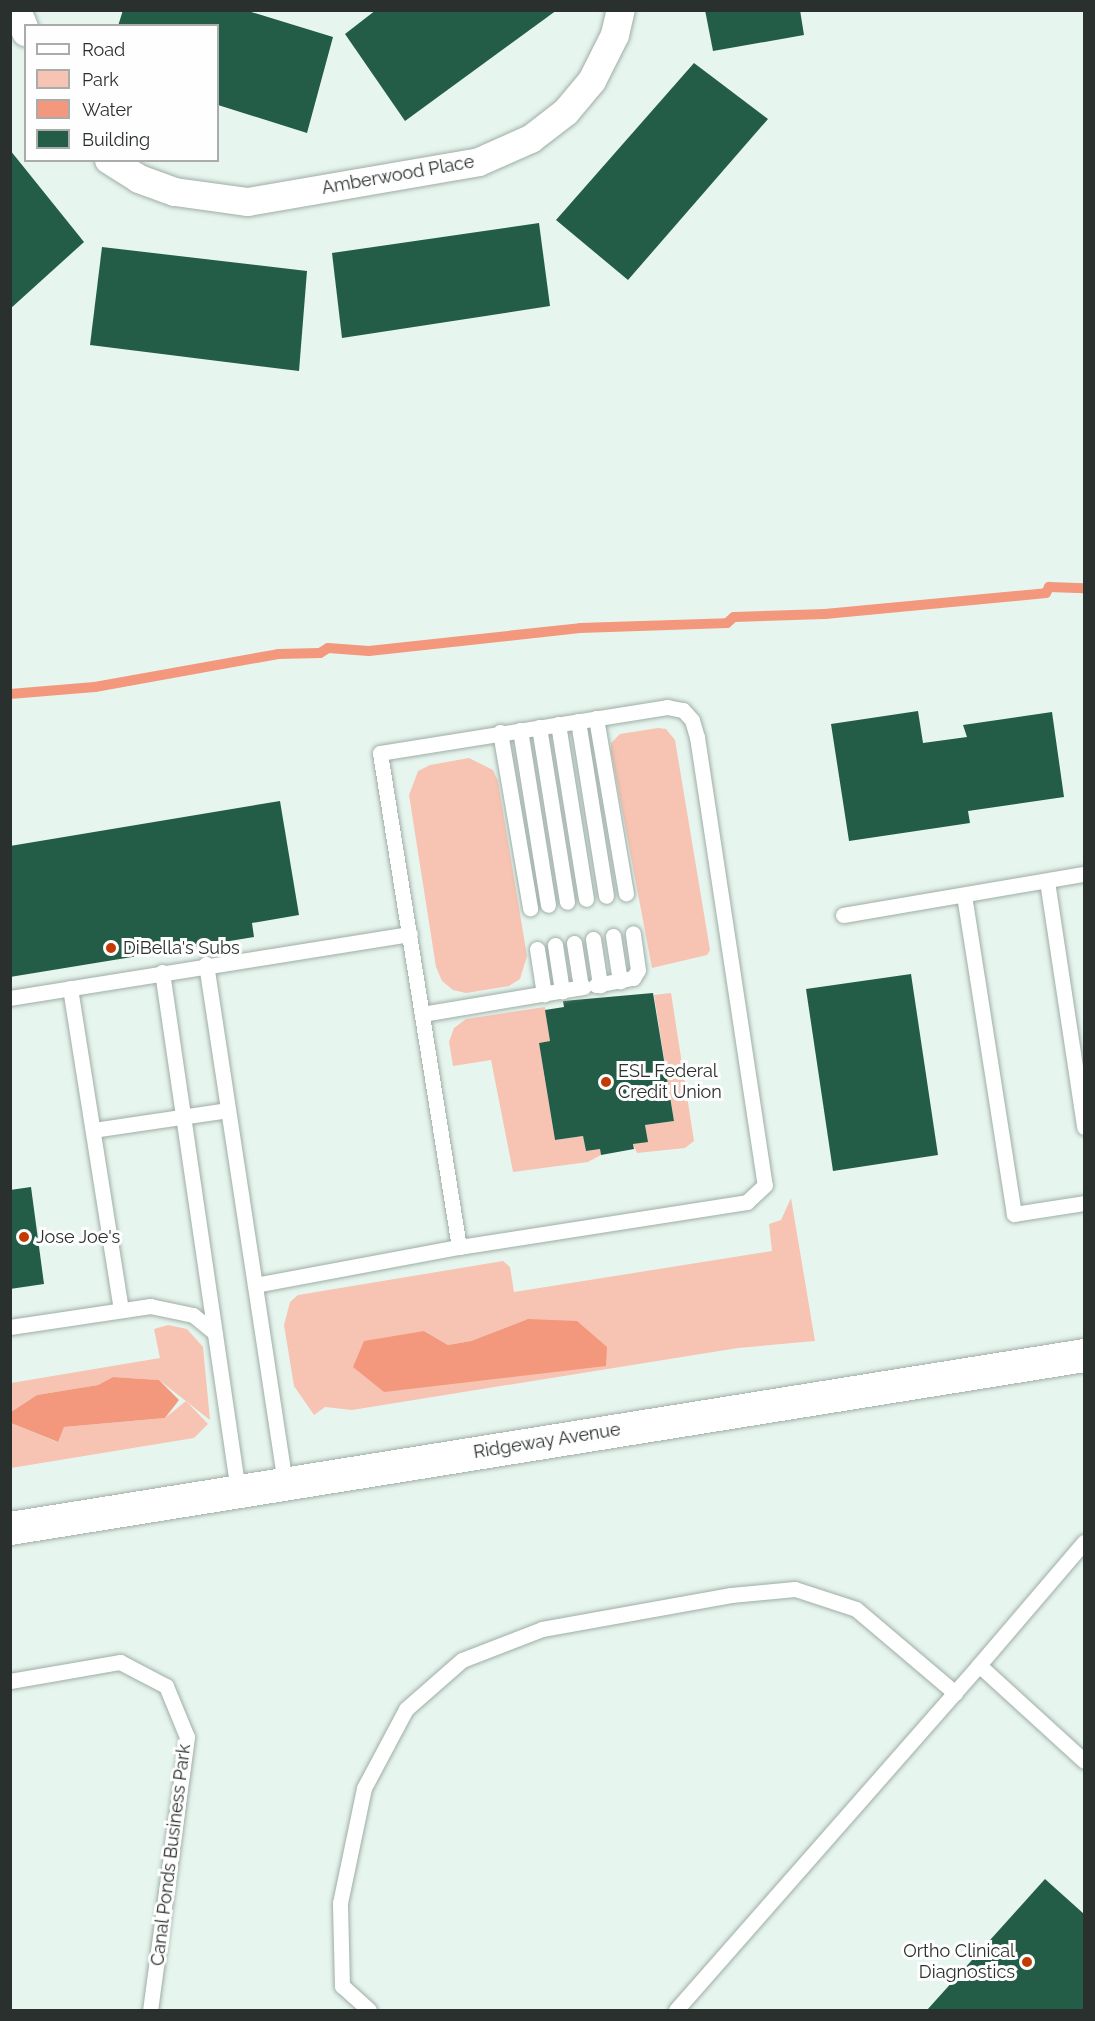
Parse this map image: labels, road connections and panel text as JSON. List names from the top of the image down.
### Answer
{
  "streets": {
    "main road": ["Ridgeway Avenue"],
    "street": ["Amberwood Place"],
    "lane": ["Canal Ponds Business Park"]
  },
  "places": [
    "DiBella's Subs",
    "ESL Federal Credit Union",
    "Jose Joe's",
    "Ortho Clinical Diagnostics"
  ],
  "legend": [
    "Road",
    "Park",
    "Water",
    "Building"
  ]
}
